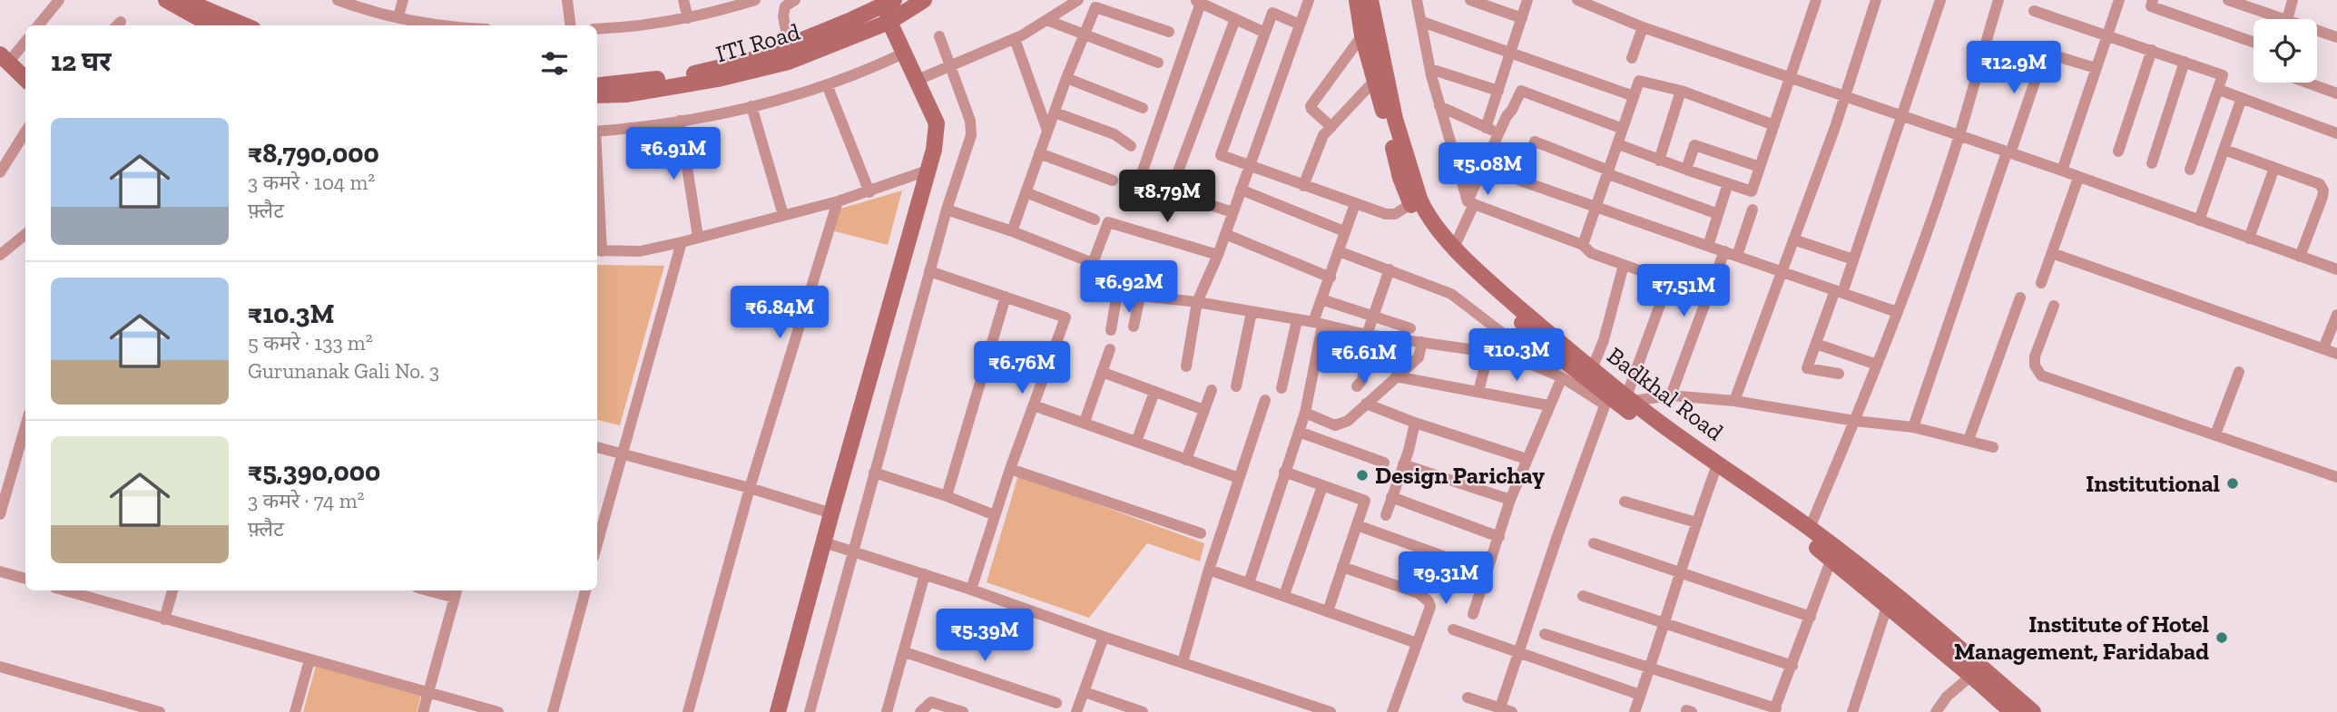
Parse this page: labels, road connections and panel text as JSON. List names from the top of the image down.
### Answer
{
  "streets": {
    "street": ["ITI Road", "Badkhal Road"]
  },
  "places": ["Design Parichay", "Institutional", "Institute of Hotel Management, Faridabad"],
  "page": {
    "heading": "12 घर",
    "price": [
      "₹12.9M",
      "₹6.91M",
      "₹5.08M",
      "₹8.79M",
      "₹6.92M",
      "₹7.51M",
      "₹6.84M",
      "₹10.3M",
      "₹6.61M",
      "₹6.76M",
      "₹9.31M",
      "₹5.39M"
    ],
    "list": [
      {
        "name": "₹8,790,000",
        "note": "3 कमरे · 104 m² · फ़्लैट"
      },
      {
        "name": "₹10.3M",
        "note": "5 कमरे · 133 m² · Gurunanak Gali No. 3"
      },
      {
        "name": "₹5,390,000",
        "note": "3 कमरे · 74 m² · फ़्लैट"
      }
    ]
  }
}
